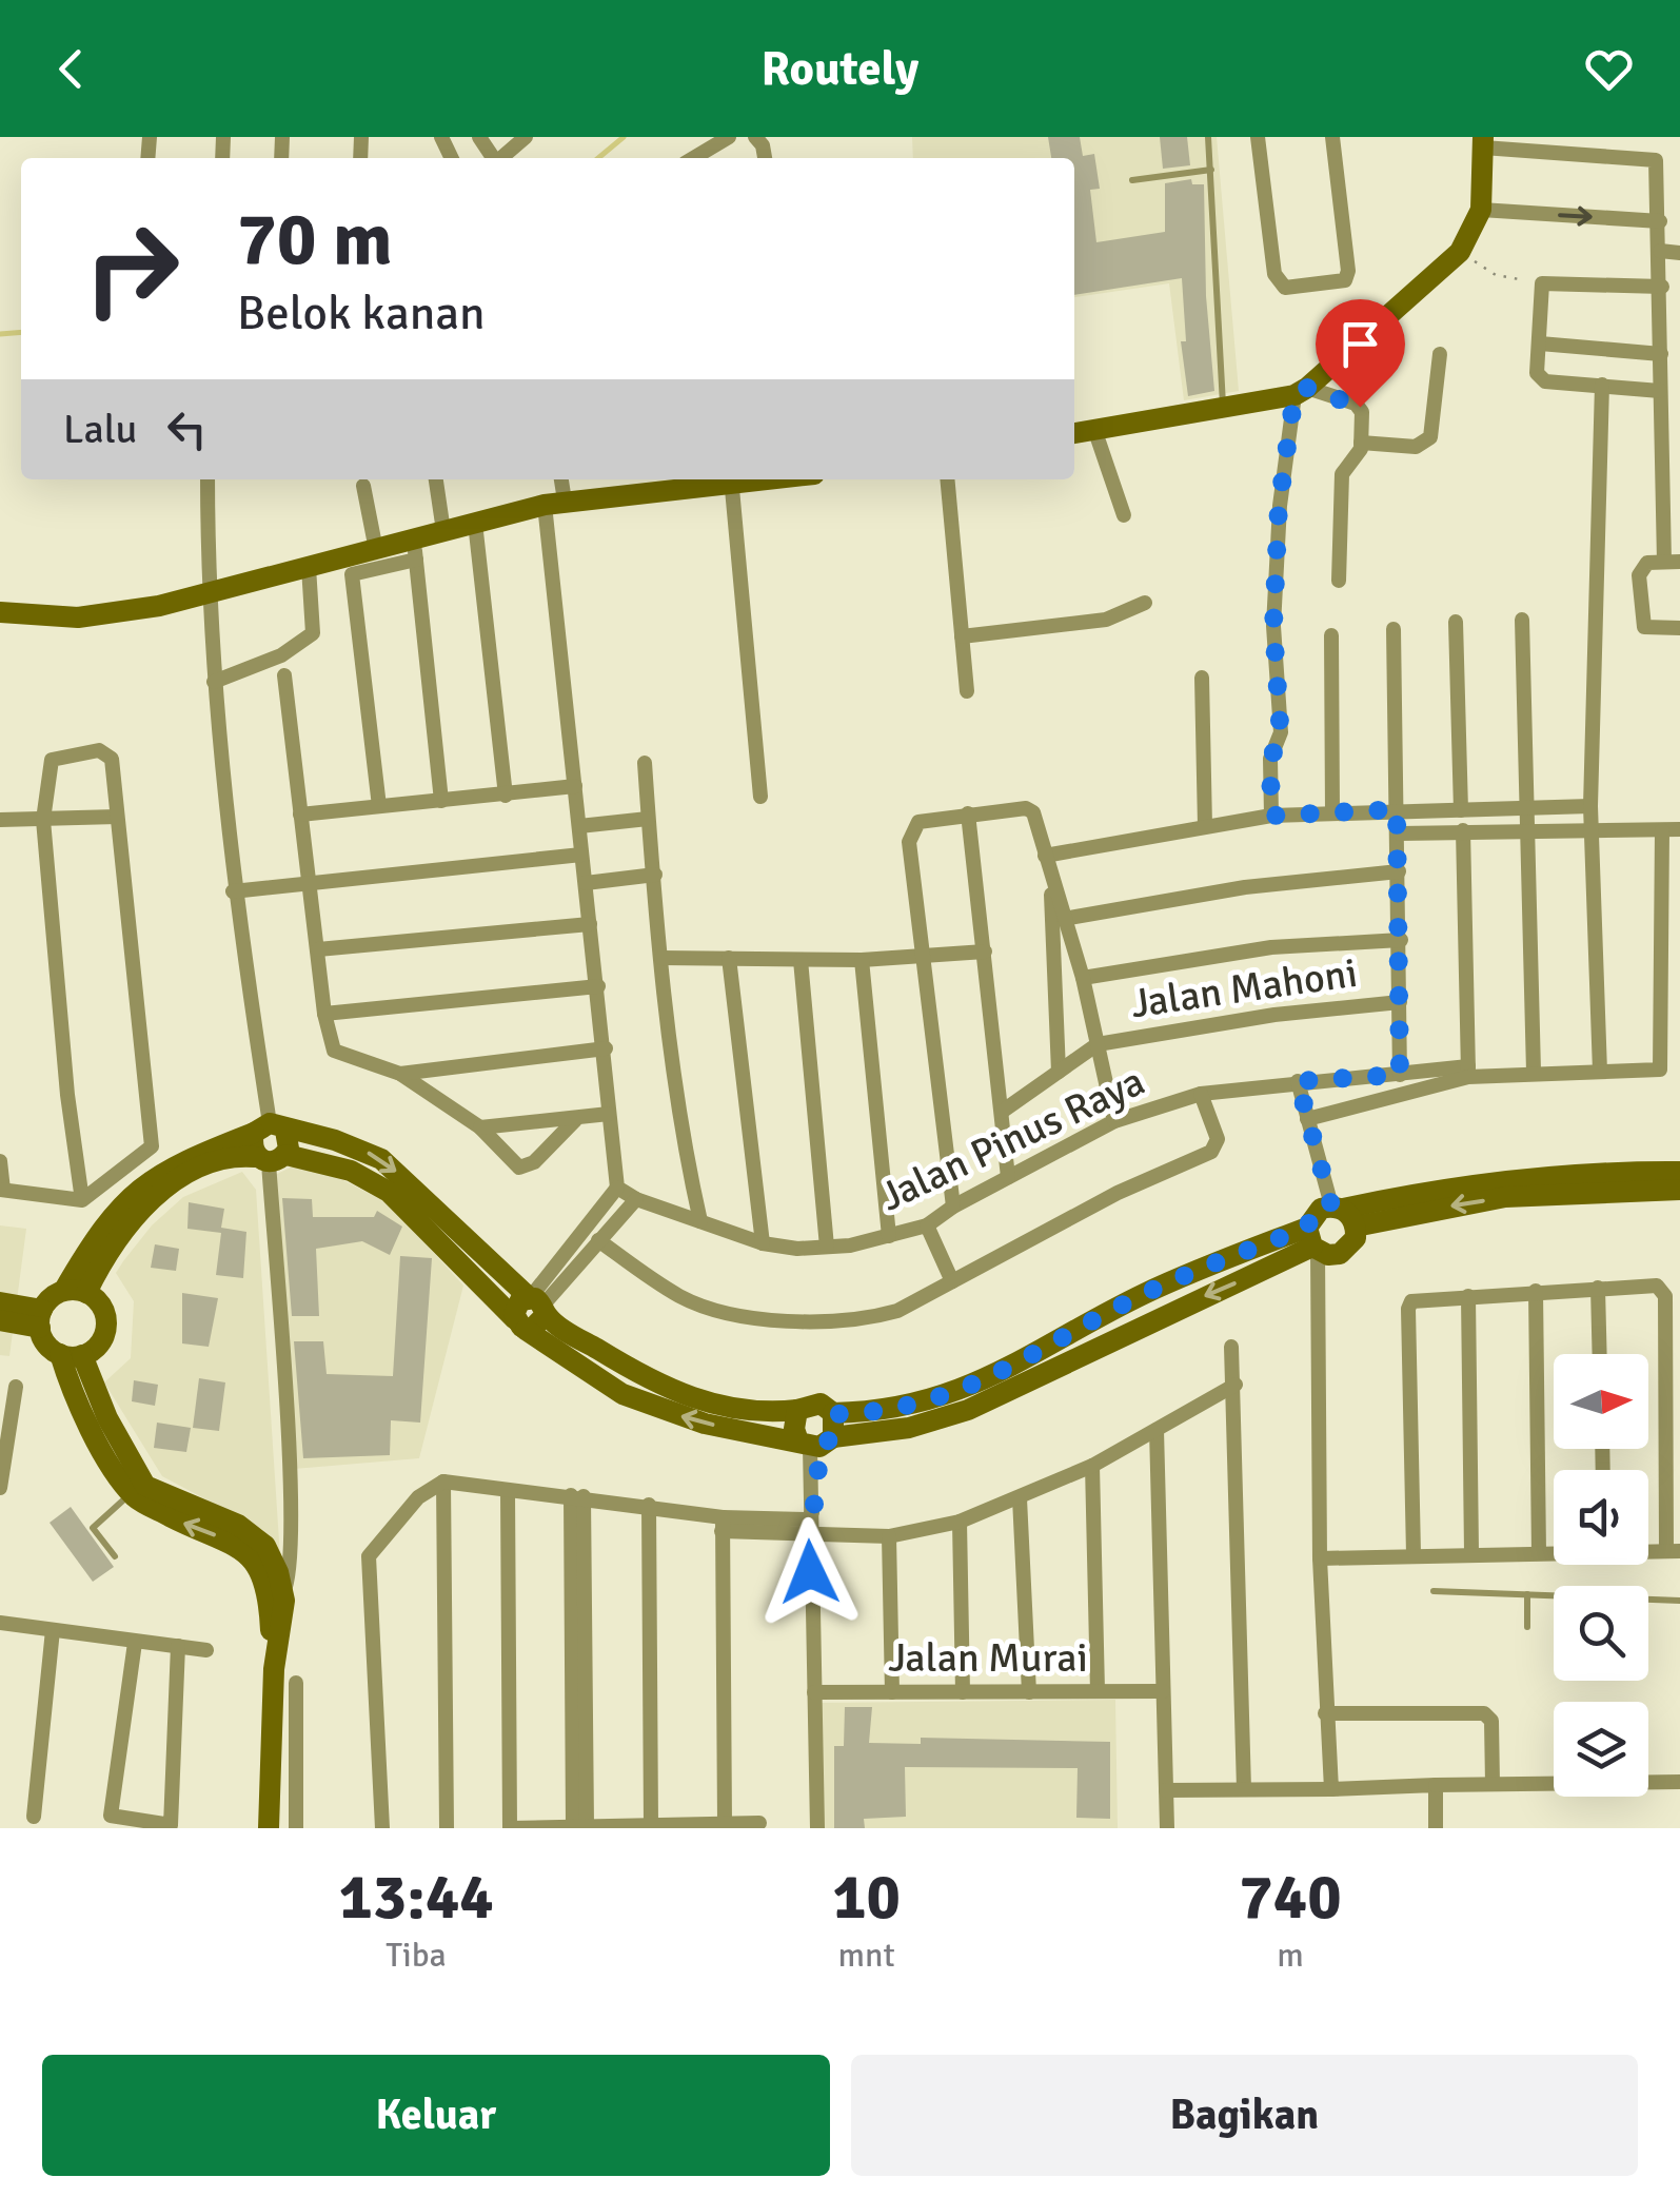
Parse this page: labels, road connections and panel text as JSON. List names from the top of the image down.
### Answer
{
  "streets": {
    "street": ["Jalan Mahoni", "Jalan Pinus Raya", "Jalan Murai"]
  },
  "north": "right",
  "page": {
    "header": "Routely",
    "turn": ["70 m", "Belok kanan"],
    "then": "Lalu",
    "eta": [
      "13:44",
      "Tiba",
      "10",
      "mnt",
      "740",
      "m"
    ],
    "buttons": ["Keluar", "Bagikan"]
  }
}
